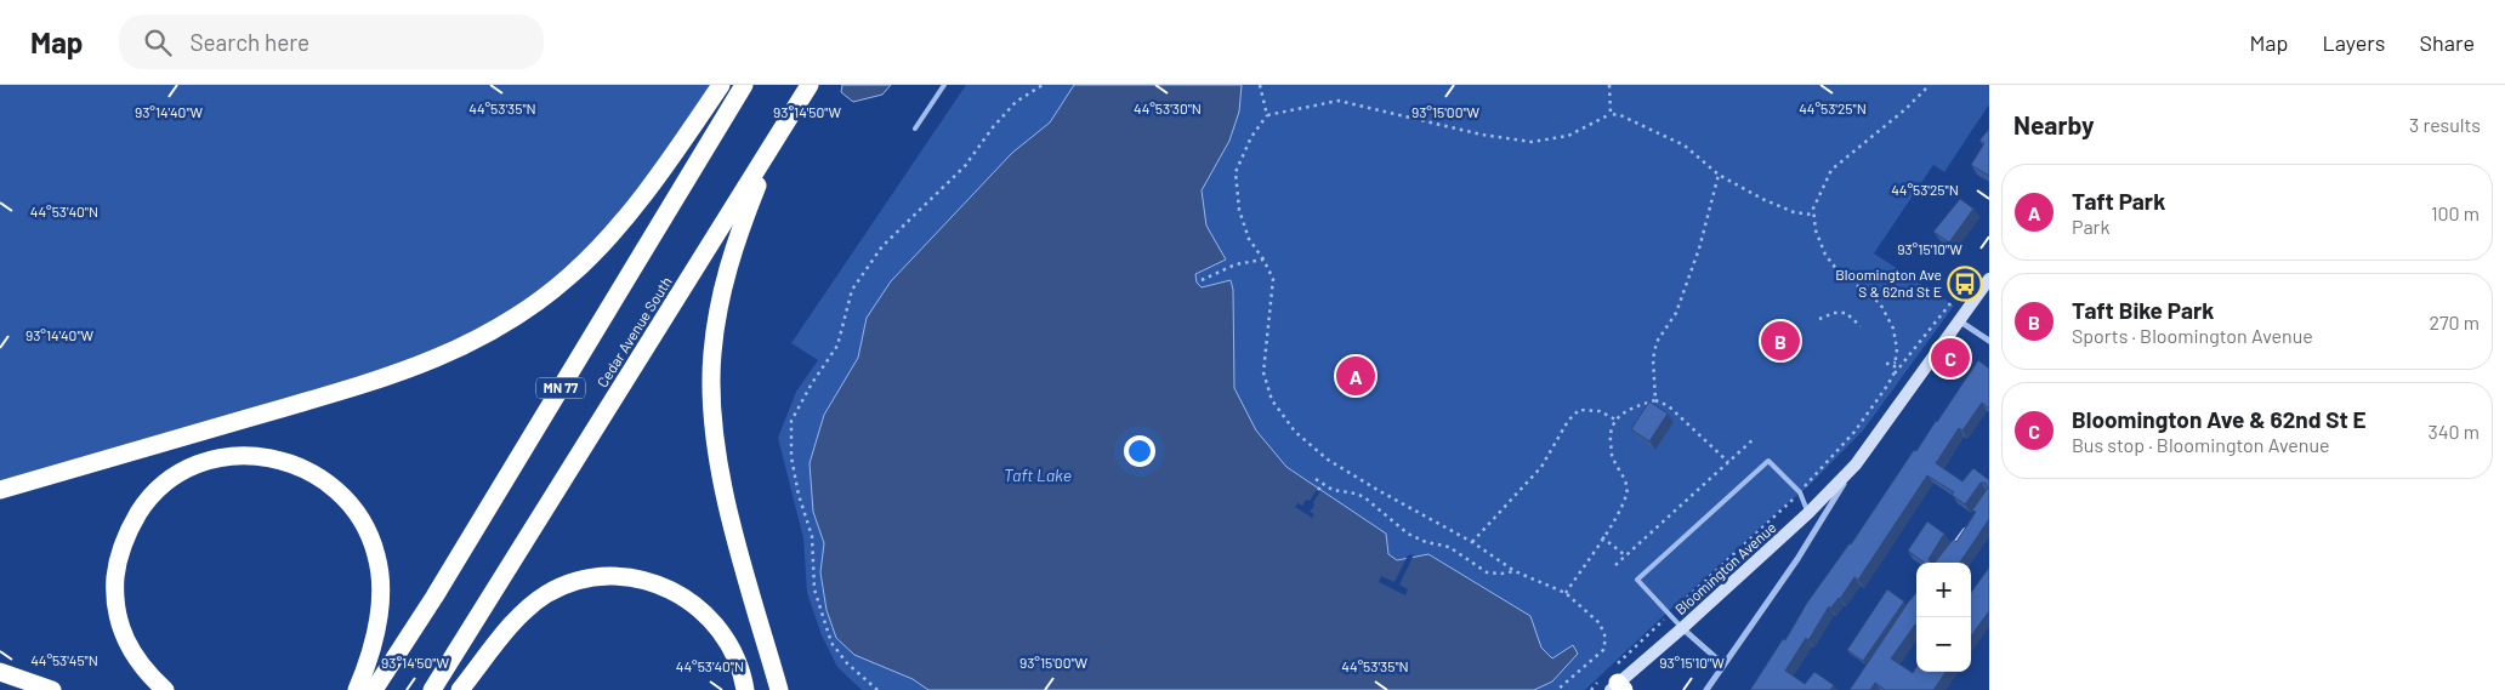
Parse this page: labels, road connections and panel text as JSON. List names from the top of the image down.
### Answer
{
  "streets": {
    "highway": ["Cedar Avenue South", "MN 77"],
    "street": ["Bloomington Avenue"]
  },
  "water": ["Taft Lake"],
  "places": {
    "bus stop": ["Bloomington Ave S & 62nd St E"]
  },
  "page": {
    "header": "Map",
    "search": "Search here",
    "nav": ["Map", "Layers", "Share"],
    "heading": ["Nearby", "3 results"],
    "list": [
      {
        "mark": "A",
        "name": "Taft Park",
        "note": "Park",
        "value": "100 m"
      },
      {
        "mark": "B",
        "name": "Taft Bike Park",
        "note": "Sports · Bloomington Avenue",
        "value": "270 m"
      },
      {
        "mark": "C",
        "name": "Bloomington Ave & 62nd St E",
        "note": "Bus stop · Bloomington Avenue",
        "value": "340 m"
      }
    ],
    "pins": ["B", "C", "A"],
    "map_buttons": ["+", "−"]
  },
  "coordinates": [
    "44°53'35\"N",
    "44°53'30\"N",
    "44°53'25\"N",
    "93°14'40\"W",
    "93°14'50\"W",
    "93°15'00\"W",
    "44°53'40\"N",
    "93°15'10\"W",
    "44°53'45\"N"
  ]
}
